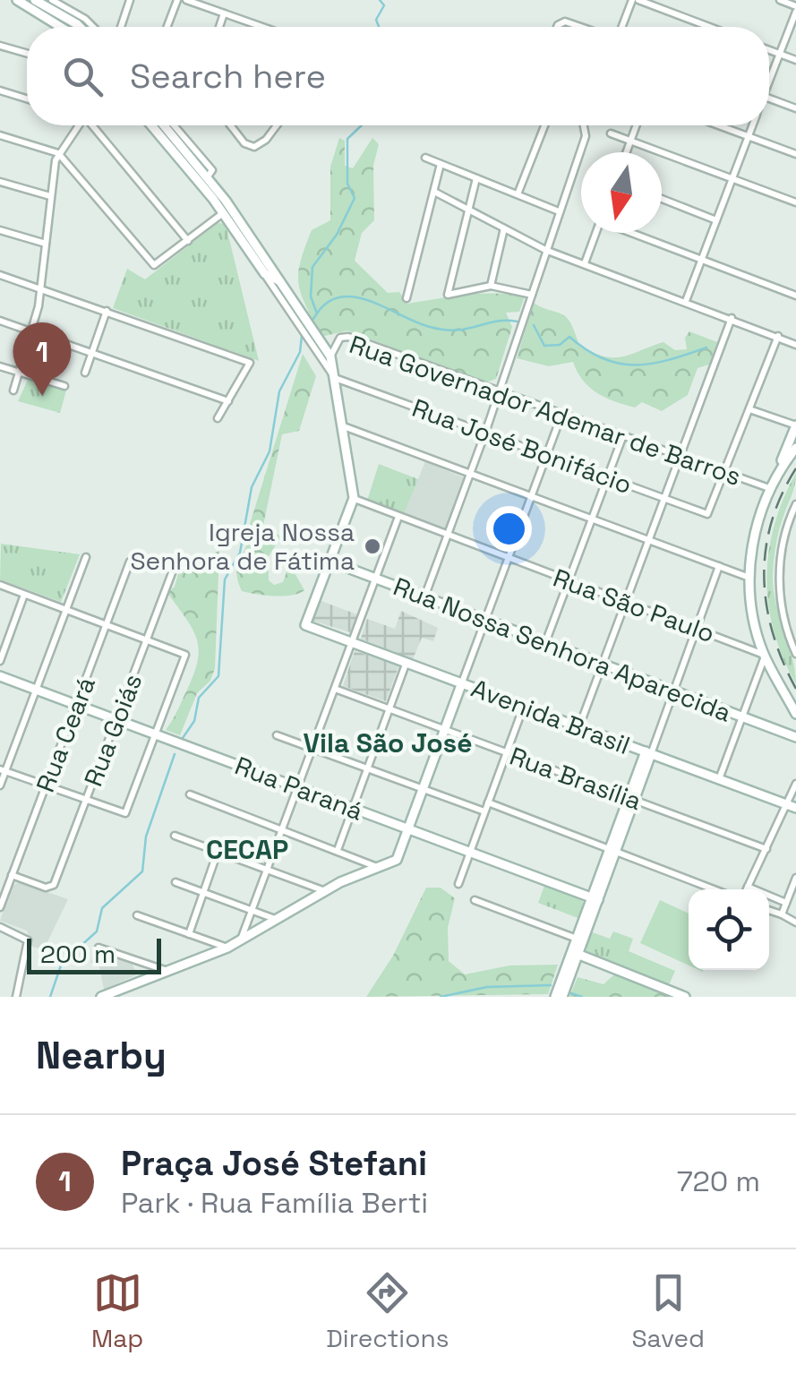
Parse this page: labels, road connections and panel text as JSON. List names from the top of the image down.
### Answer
{
  "streets": {
    "street": [
      "Rua Governador Ademar de Barros",
      "Rua José Bonifácio",
      "Rua São Paulo",
      "Rua Nossa Senhora Aparecida",
      "Avenida Brasil",
      "Rua Goiás",
      "Rua Ceará",
      "Rua Brasília",
      "Rua Paraná"
    ]
  },
  "crossings": [
    ["Rua Governador Ademar de Barros", "Rua José Bonifácio"],
    ["Rua Nossa Senhora Aparecida", "Avenida Brasil"],
    ["Rua Goiás", "Rua Ceará"],
    ["Rua Goiás", "Rua Paraná"],
    ["Rua Ceará", "Rua Paraná"]
  ],
  "districts": ["Vila São José", "CECAP"],
  "places": ["Igreja Nossa Senhora de Fátima"],
  "scale_bar": "200 m",
  "north": "bottom",
  "page": {
    "search": "Search here",
    "pins": "1",
    "scale": "200 m",
    "heading": "Nearby",
    "list": [
      {
        "mark": "1",
        "name": "Praça José Stefani",
        "note": "Park · Rua Família Berti",
        "value": "720 m"
      }
    ],
    "nav": ["Map", "Directions", "Saved"]
  }
}
